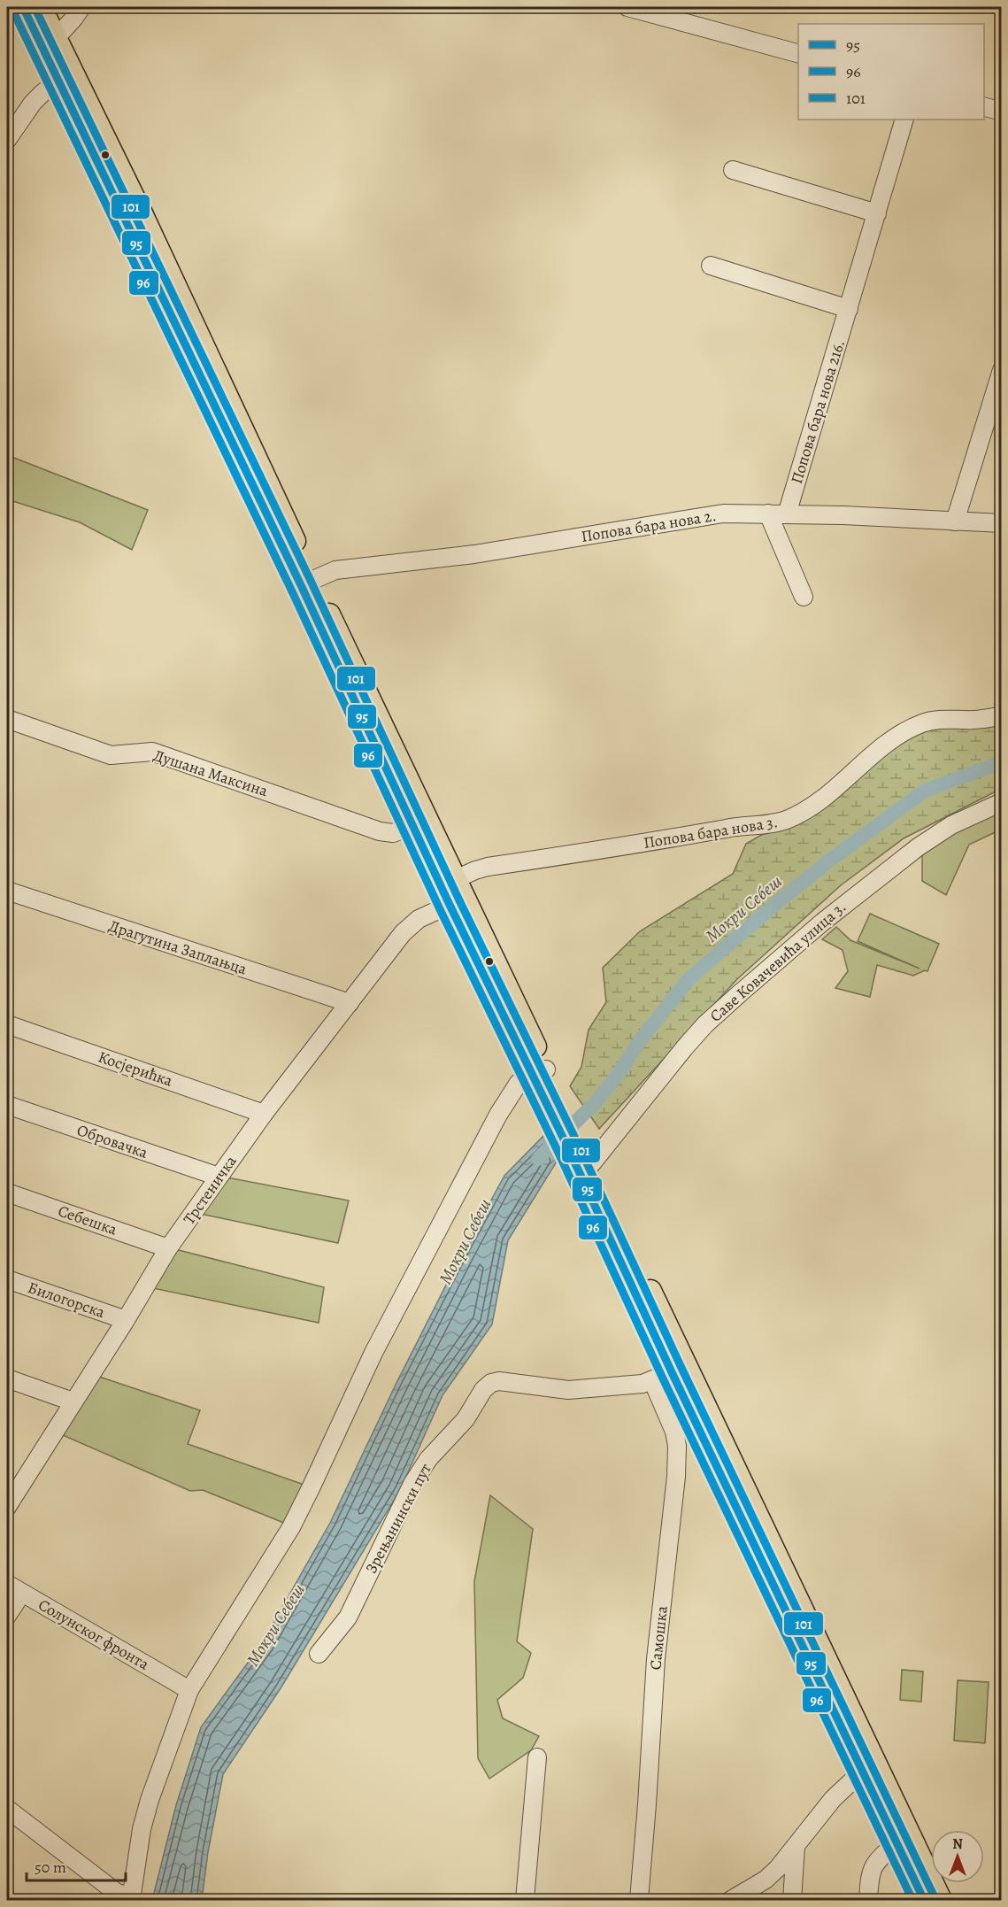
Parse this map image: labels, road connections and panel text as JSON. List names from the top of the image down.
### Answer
{
  "streets": {
    "street": [
      "Попова бара нова 216.",
      "Попова бара нова 2.",
      "Душана Максина",
      "Попова бара нова 3.",
      "Драгутина Заплањца",
      "Саве Ковачевића улица 3.",
      "Косјерићка",
      "Обровачка",
      "Трстеничка",
      "Себешка",
      "Билогорска",
      "Зрењанински пут",
      "Солунског фронта",
      "Самошка"
    ]
  },
  "crossings": [
    ["Попова бара нова 216.", "Попова бара нова 2."],
    ["Драгутина Заплањца", "Трстеничка"],
    ["Косјерићка", "Трстеничка"],
    ["Обровачка", "Трстеничка"],
    ["Трстеничка", "Себешка"],
    ["Трстеничка", "Билогорска"],
    ["Зрењанински пут", "Самошка"]
  ],
  "water": ["Мокри Себеш"],
  "lines": ["transit line 95", "transit line 101", "transit line 96"],
  "legend": ["95", "96", "101"],
  "scale_bar": "50 m",
  "north": "top"
}
